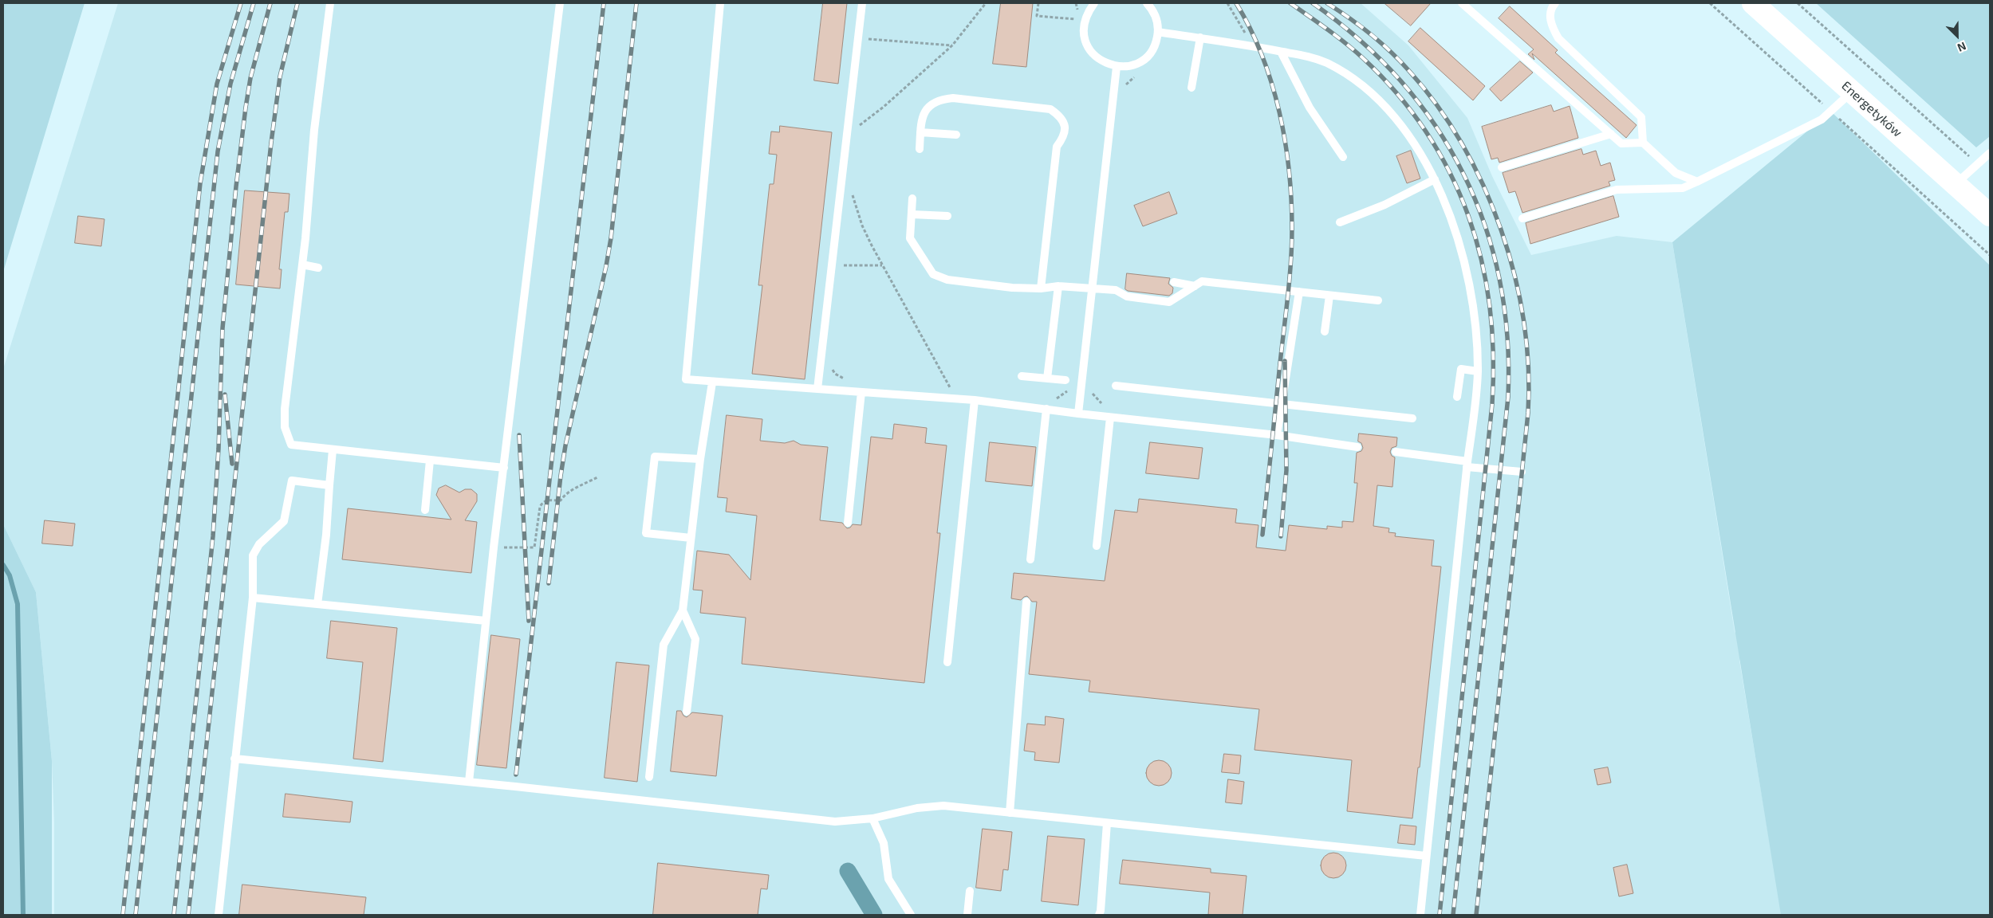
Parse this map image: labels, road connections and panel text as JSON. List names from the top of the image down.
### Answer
{
  "streets": {
    "main road": ["Energetyków"]
  },
  "north": "bottom right"
}
